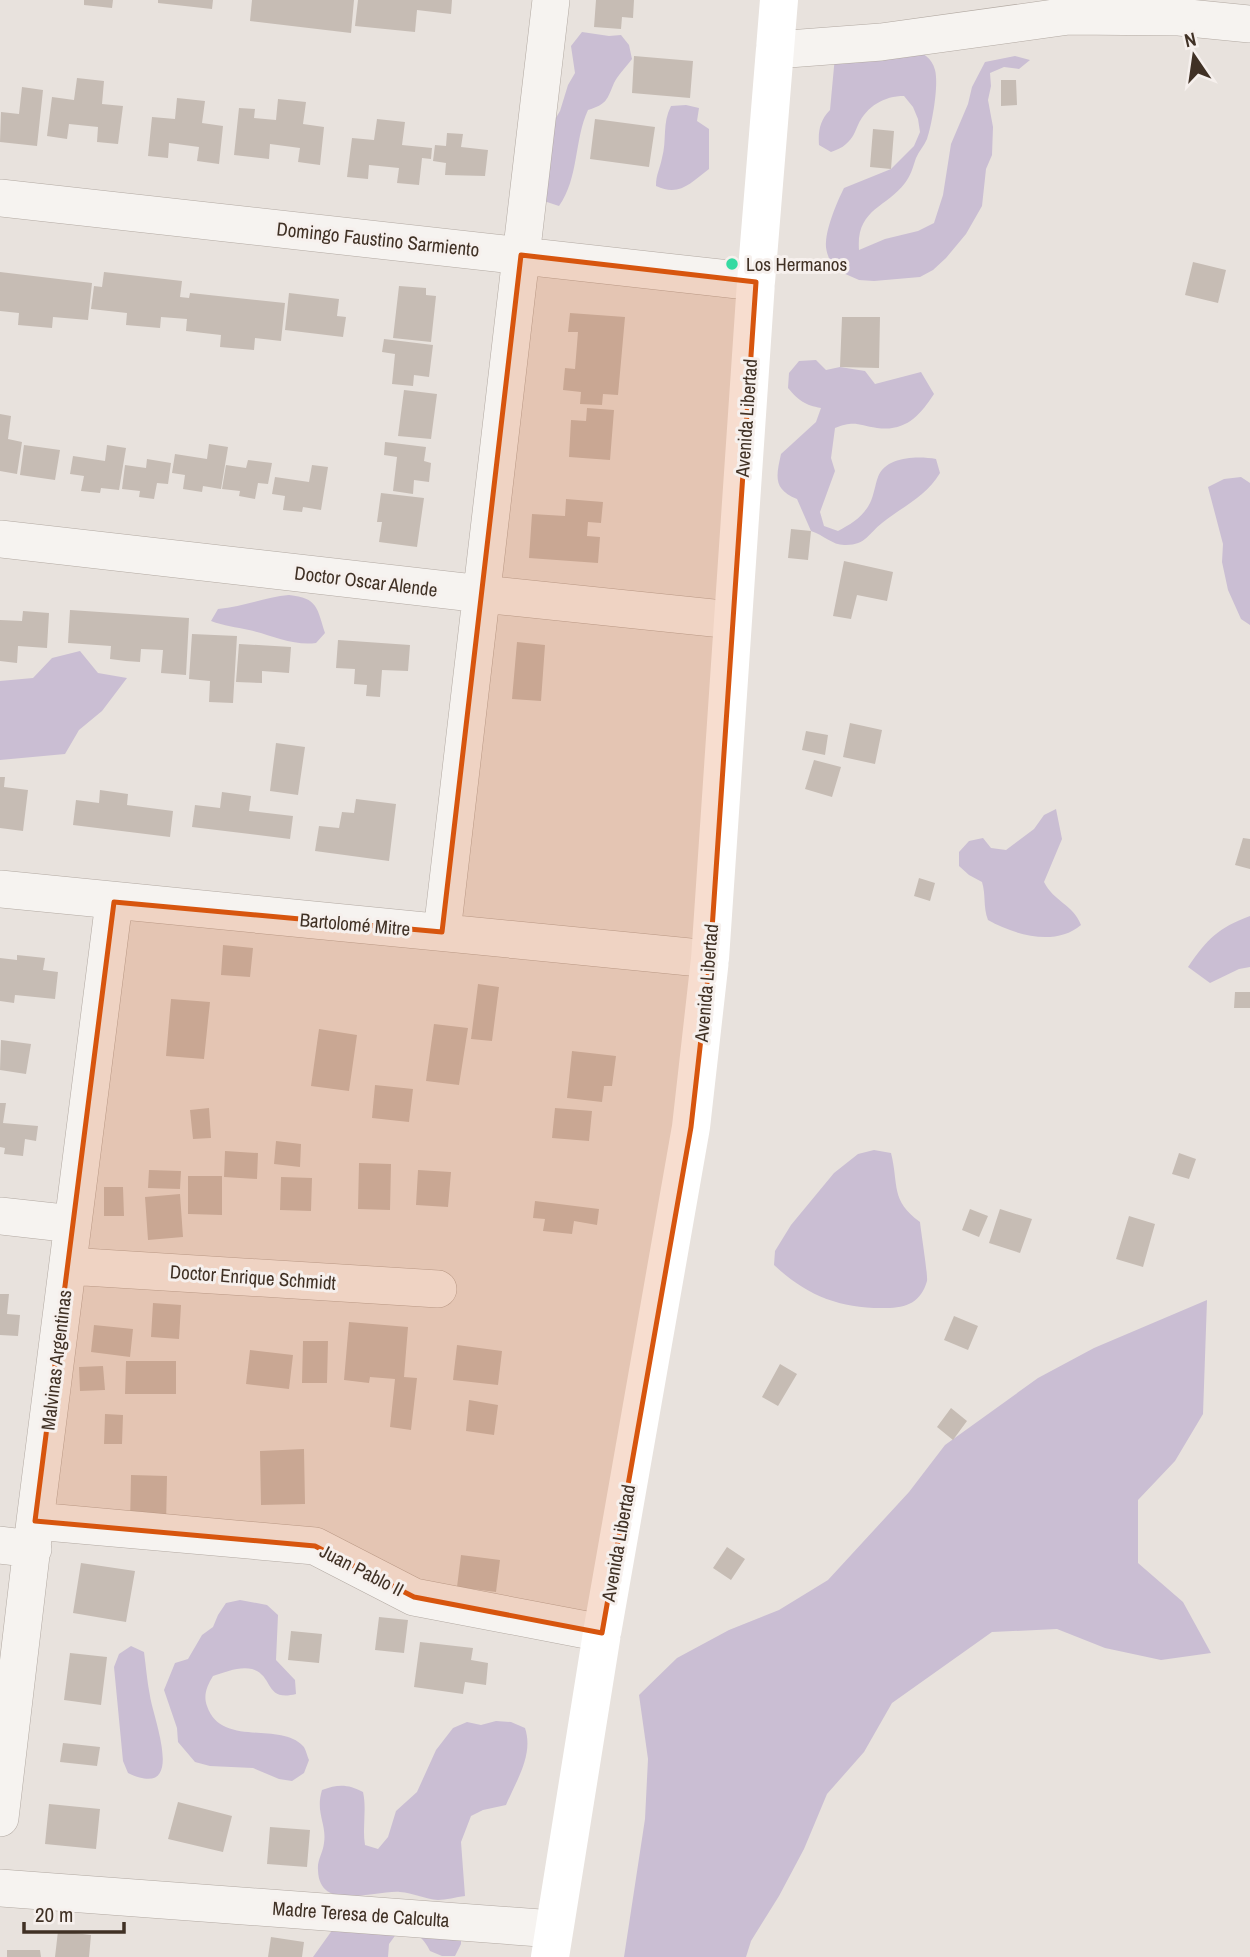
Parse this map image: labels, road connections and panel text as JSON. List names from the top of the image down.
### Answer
{
  "streets": {
    "main road": ["Avenida Libertad"],
    "street": [
      "Domingo Faustino Sarmiento",
      "Doctor Oscar Alende",
      "Bartolomé Mitre",
      "Doctor Enrique Schmidt",
      "Malvinas Argentinas",
      "Juan Pablo II",
      "Madre Teresa de Calculta"
    ]
  },
  "crossings": [
    ["Domingo Faustino Sarmiento", "Avenida Libertad"],
    ["Avenida Libertad", "Doctor Oscar Alende"],
    ["Avenida Libertad", "Bartolomé Mitre"],
    ["Avenida Libertad", "Juan Pablo II"],
    ["Avenida Libertad", "Madre Teresa de Calculta"],
    ["Bartolomé Mitre", "Malvinas Argentinas"],
    ["Doctor Enrique Schmidt", "Malvinas Argentinas"],
    ["Malvinas Argentinas", "Juan Pablo II"]
  ],
  "places": ["Los Hermanos"],
  "scale_bar": "20 m",
  "north": "top"
}
